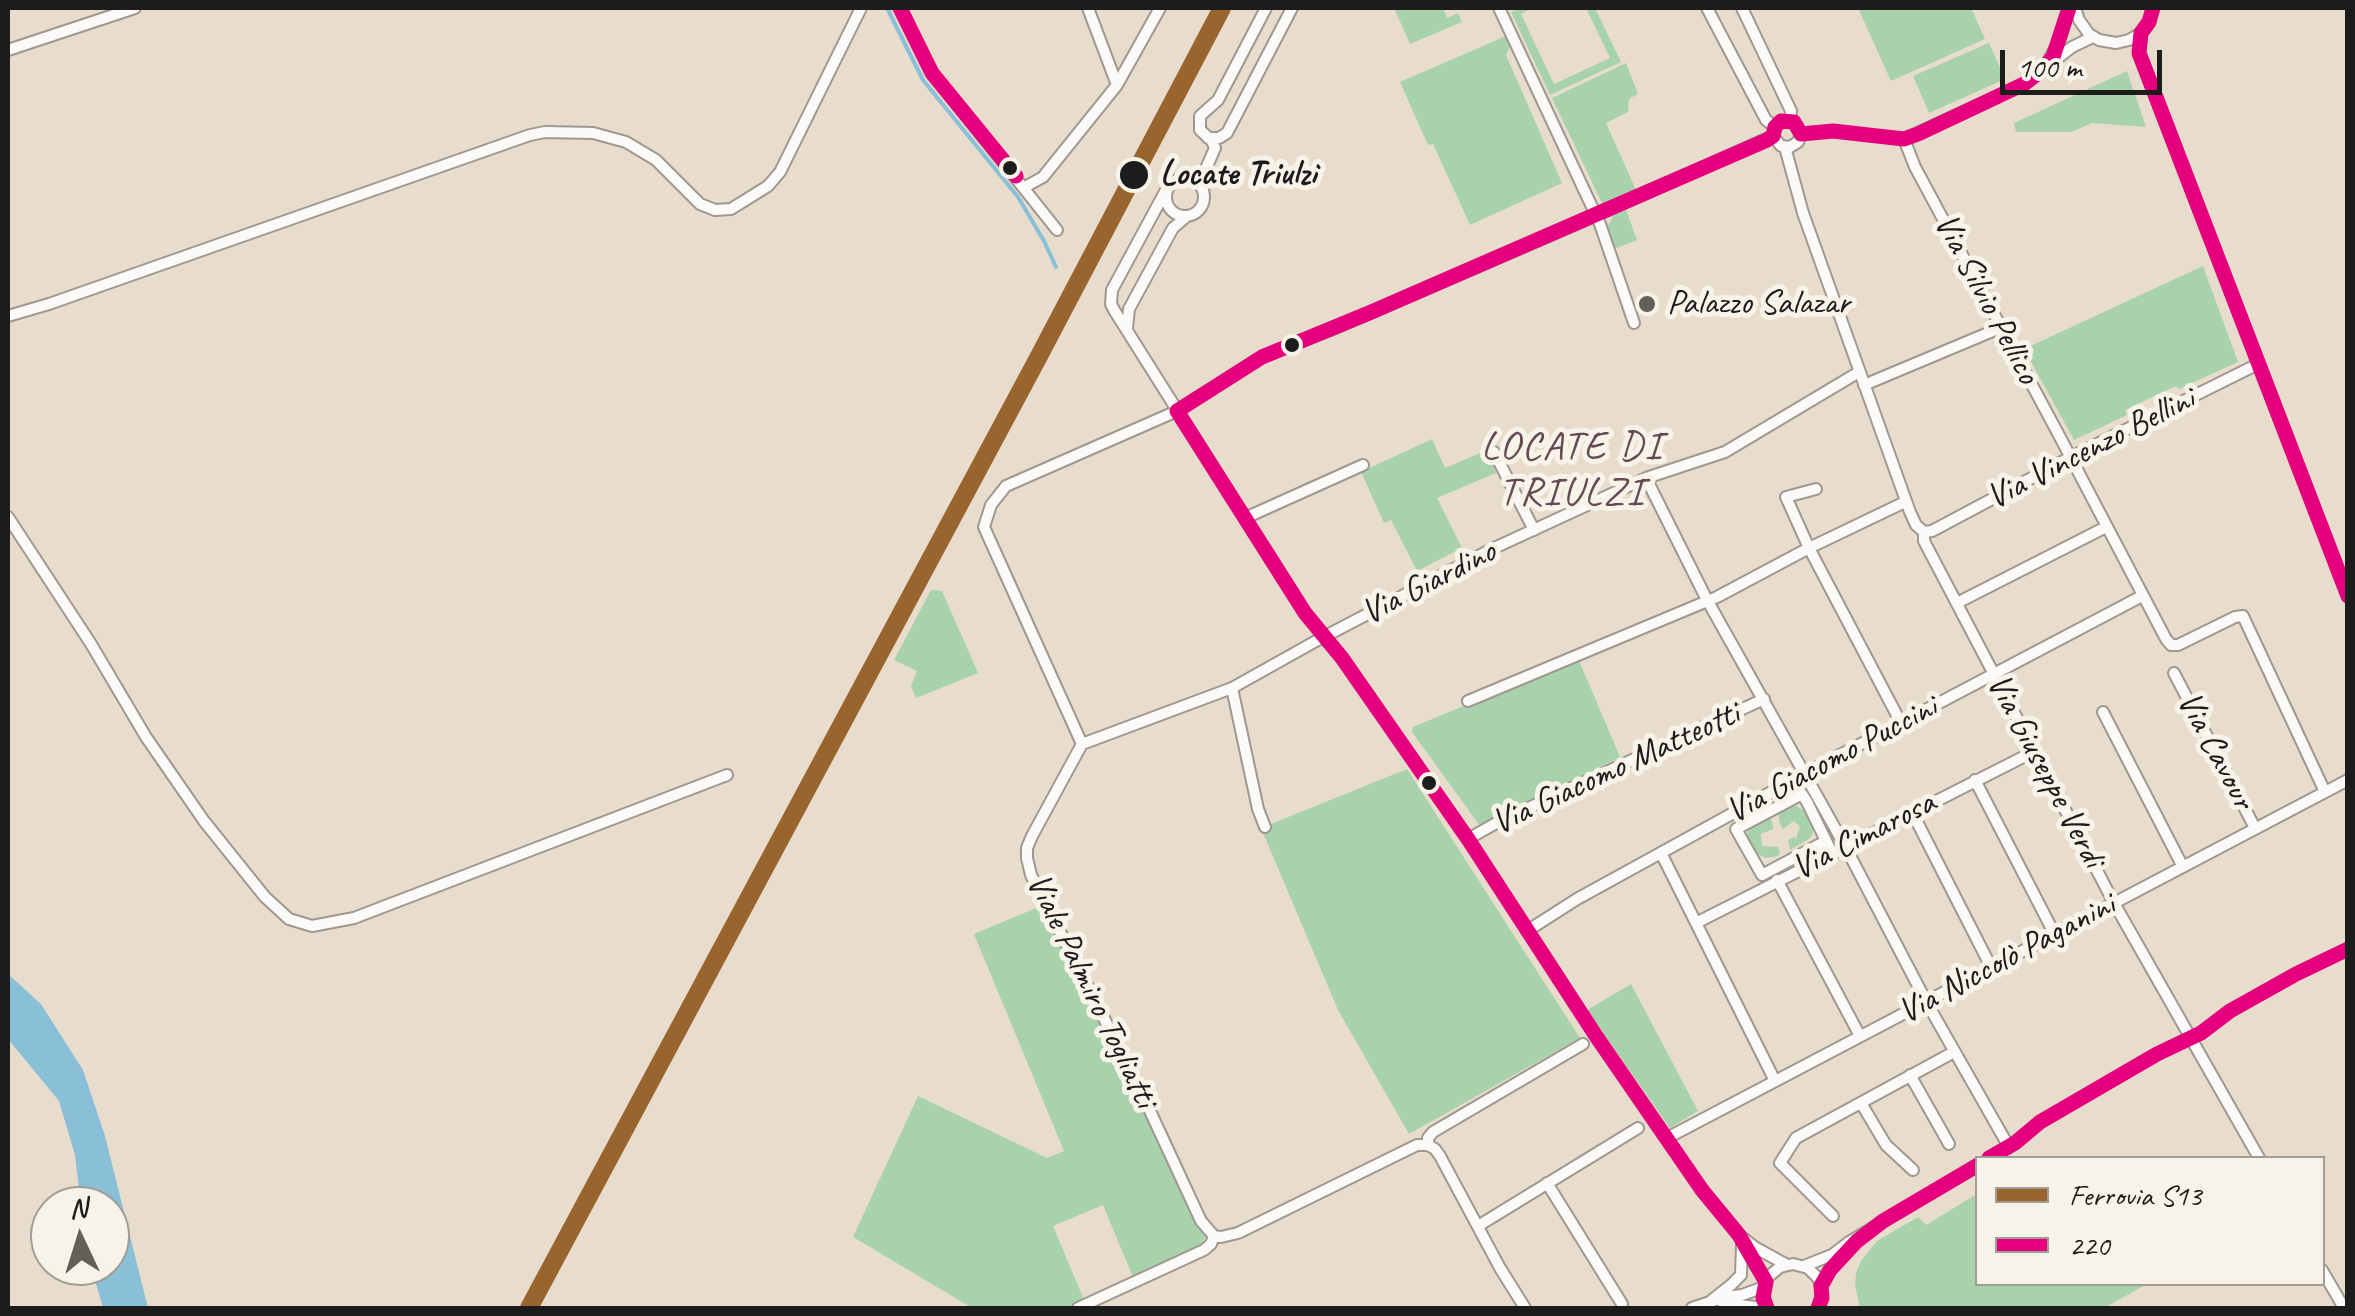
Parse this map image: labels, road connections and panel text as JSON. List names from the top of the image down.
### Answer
{
  "streets": {
    "street": [
      "Via Silvio Pellico",
      "Via Vincenzo Bellini",
      "Via Giardino",
      "Via Cavour",
      "Via Giacomo Puccini",
      "Via Giacomo Matteotti",
      "Via Giuseppe Verdi",
      "Via Cimarosa",
      "Via Niccolò Paganini",
      "Viale Palmiro Togliatti"
    ]
  },
  "crossings": [
    ["Via Silvio Pellico", "Via Vincenzo Bellini"],
    ["Via Silvio Pellico", "Via Giacomo Puccini"],
    ["Via Vincenzo Bellini", "Via Giuseppe Verdi"],
    ["Via Giardino", "Via Giuseppe Verdi"],
    ["Via Giardino", "Viale Palmiro Togliatti"],
    ["Via Cavour", "Via Niccolò Paganini"],
    ["Via Giacomo Puccini", "Via Giuseppe Verdi"],
    ["Via Giuseppe Verdi", "Via Cimarosa"],
    ["Via Giuseppe Verdi", "Via Niccolò Paganini"]
  ],
  "districts": ["LOCATE DI TRIULZI"],
  "places": ["Locate Triulzi", "Palazzo Salazar"],
  "lines": ["rail line S13", "transit line 220"],
  "legend": ["Ferrovia S13", "220"],
  "scale_bar": "100 m",
  "north": "top"
}
